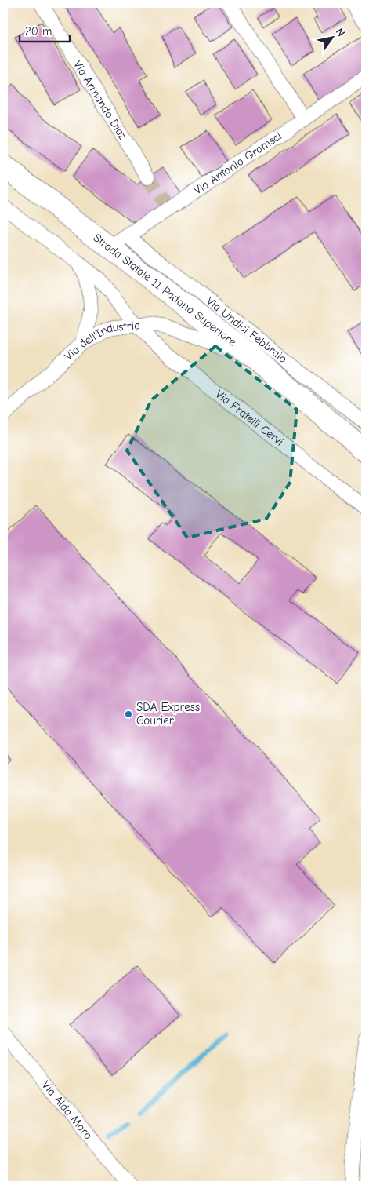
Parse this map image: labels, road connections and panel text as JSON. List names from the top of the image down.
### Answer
{
  "streets": {
    "main road": ["Strada Statale 11 Padana Superiore"],
    "street": [
      "Via Armando Diaz",
      "Via Antonio Gramsci",
      "Via Undici Febbraio",
      "Via dell'Industria",
      "Via Fratelli Cervi",
      "Via Aldo Moro"
    ]
  },
  "crossings": [
    ["Via Antonio Gramsci", "Strada Statale 11 Padana Superiore"],
    ["Via Antonio Gramsci", "Via Undici Febbraio"],
    ["Strada Statale 11 Padana Superiore", "Via Undici Febbraio"],
    ["Strada Statale 11 Padana Superiore", "Via dell'Industria"],
    ["Via dell'Industria", "Via Fratelli Cervi"]
  ],
  "places": ["SDA Express Courier"],
  "scale_bar": "20 m",
  "north": "top right"
}
